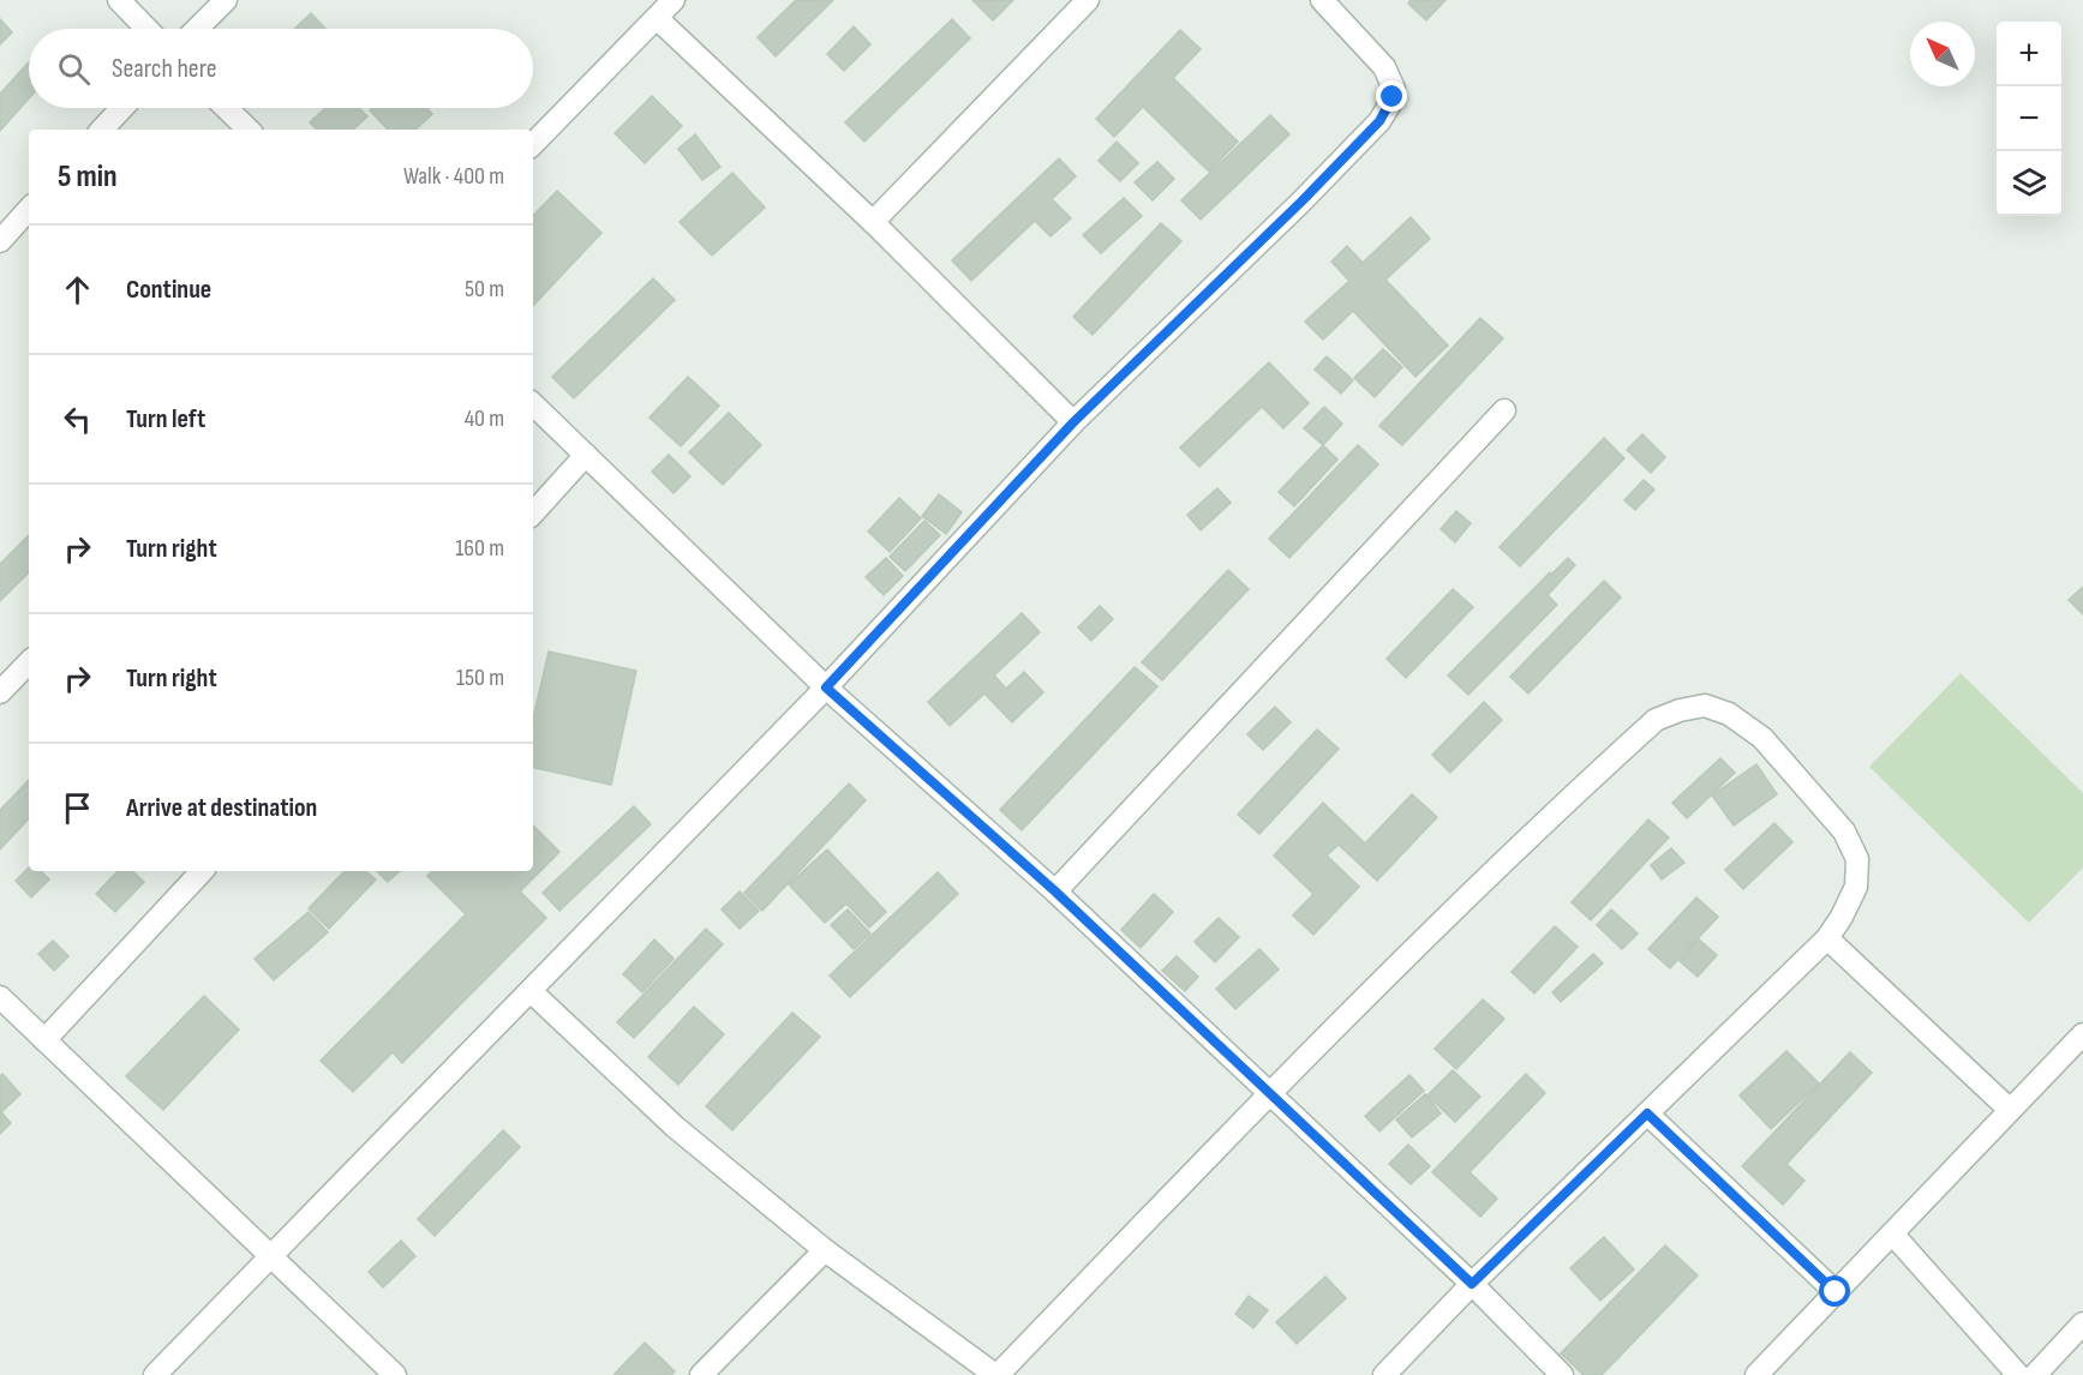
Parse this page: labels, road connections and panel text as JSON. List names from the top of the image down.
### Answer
{
  "north": "top left",
  "page": {
    "map_buttons": ["+", "−"],
    "search": "Search here",
    "heading": ["5 min", "Walk · 400 m"],
    "list": [
      ["Continue", "50 m"],
      ["Turn left", "40 m"],
      ["Turn right", "160 m"],
      ["Turn right", "150 m"],
      "Arrive at destination"
    ]
  }
}
